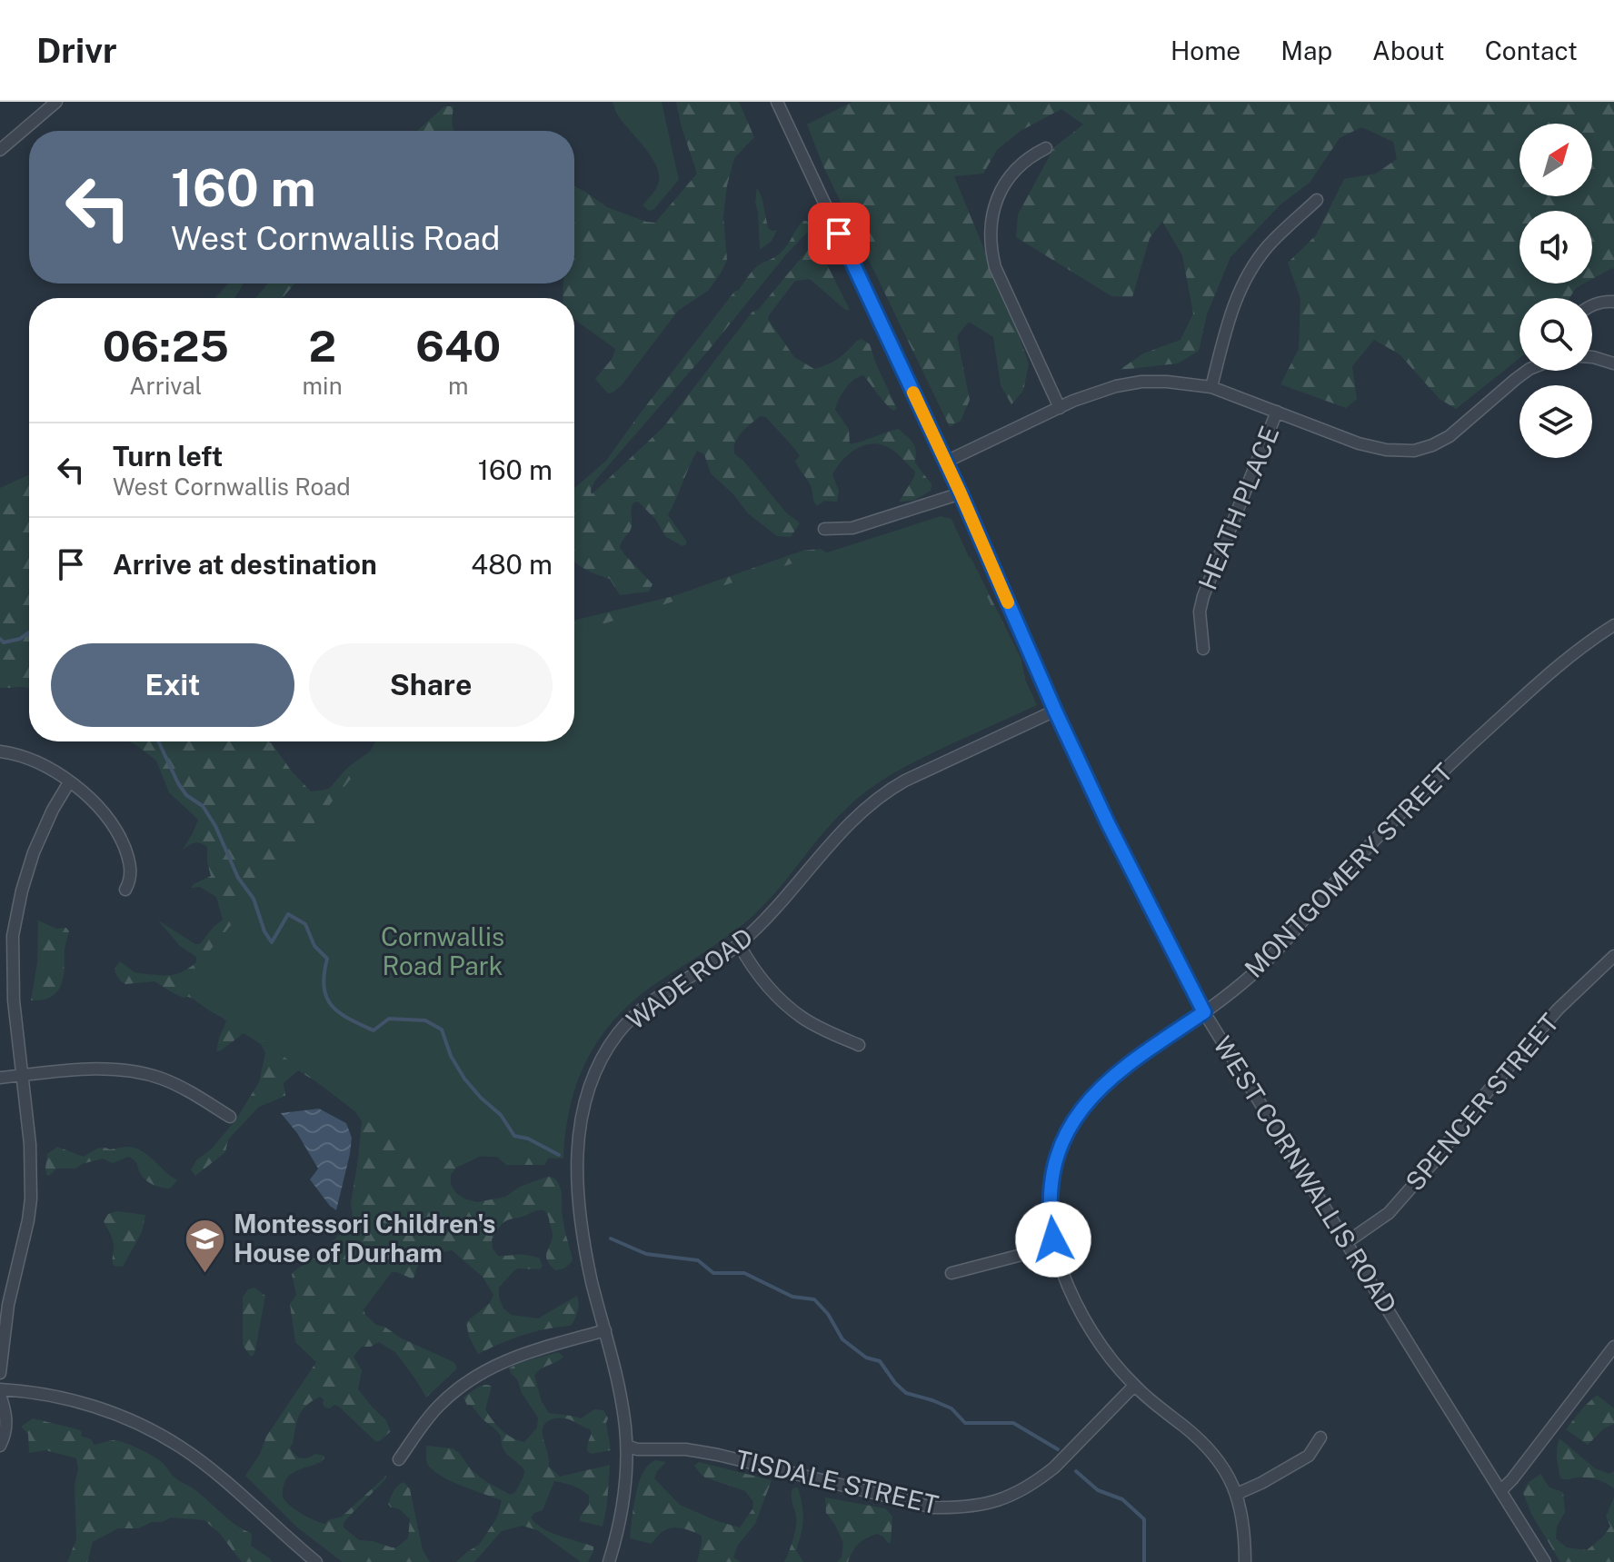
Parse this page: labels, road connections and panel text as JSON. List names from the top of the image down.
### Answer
{
  "streets": {
    "street": [
      "HEATH PLACE",
      "MONTGOMERY STREET",
      "WADE ROAD",
      "SPENCER STREET",
      "WEST CORNWALLIS ROAD",
      "TISDALE STREET"
    ]
  },
  "crossings": [
    ["MONTGOMERY STREET", "WEST CORNWALLIS ROAD"],
    ["MONTGOMERY STREET", "TISDALE STREET"],
    ["WADE ROAD", "WEST CORNWALLIS ROAD"],
    ["WADE ROAD", "TISDALE STREET"],
    ["SPENCER STREET", "WEST CORNWALLIS ROAD"]
  ],
  "parks": ["Cornwallis Road Park"],
  "places": {
    "school or university": ["Montessori Children's House of Durham"]
  },
  "north": "top right",
  "page": {
    "header": "Drivr",
    "nav": [
      "Home",
      "Map",
      "About",
      "Contact"
    ],
    "turn": ["160 m", "West Cornwallis Road"],
    "eta": [
      "06:25",
      "Arrival",
      "2",
      "min",
      "640",
      "m"
    ],
    "list": [
      {
        "name": "Turn left",
        "note": "West Cornwallis Road",
        "value": "160 m"
      },
      {
        "name": "Arrive at destination",
        "value": "480 m"
      }
    ],
    "buttons": ["Exit", "Share"]
  }
}
